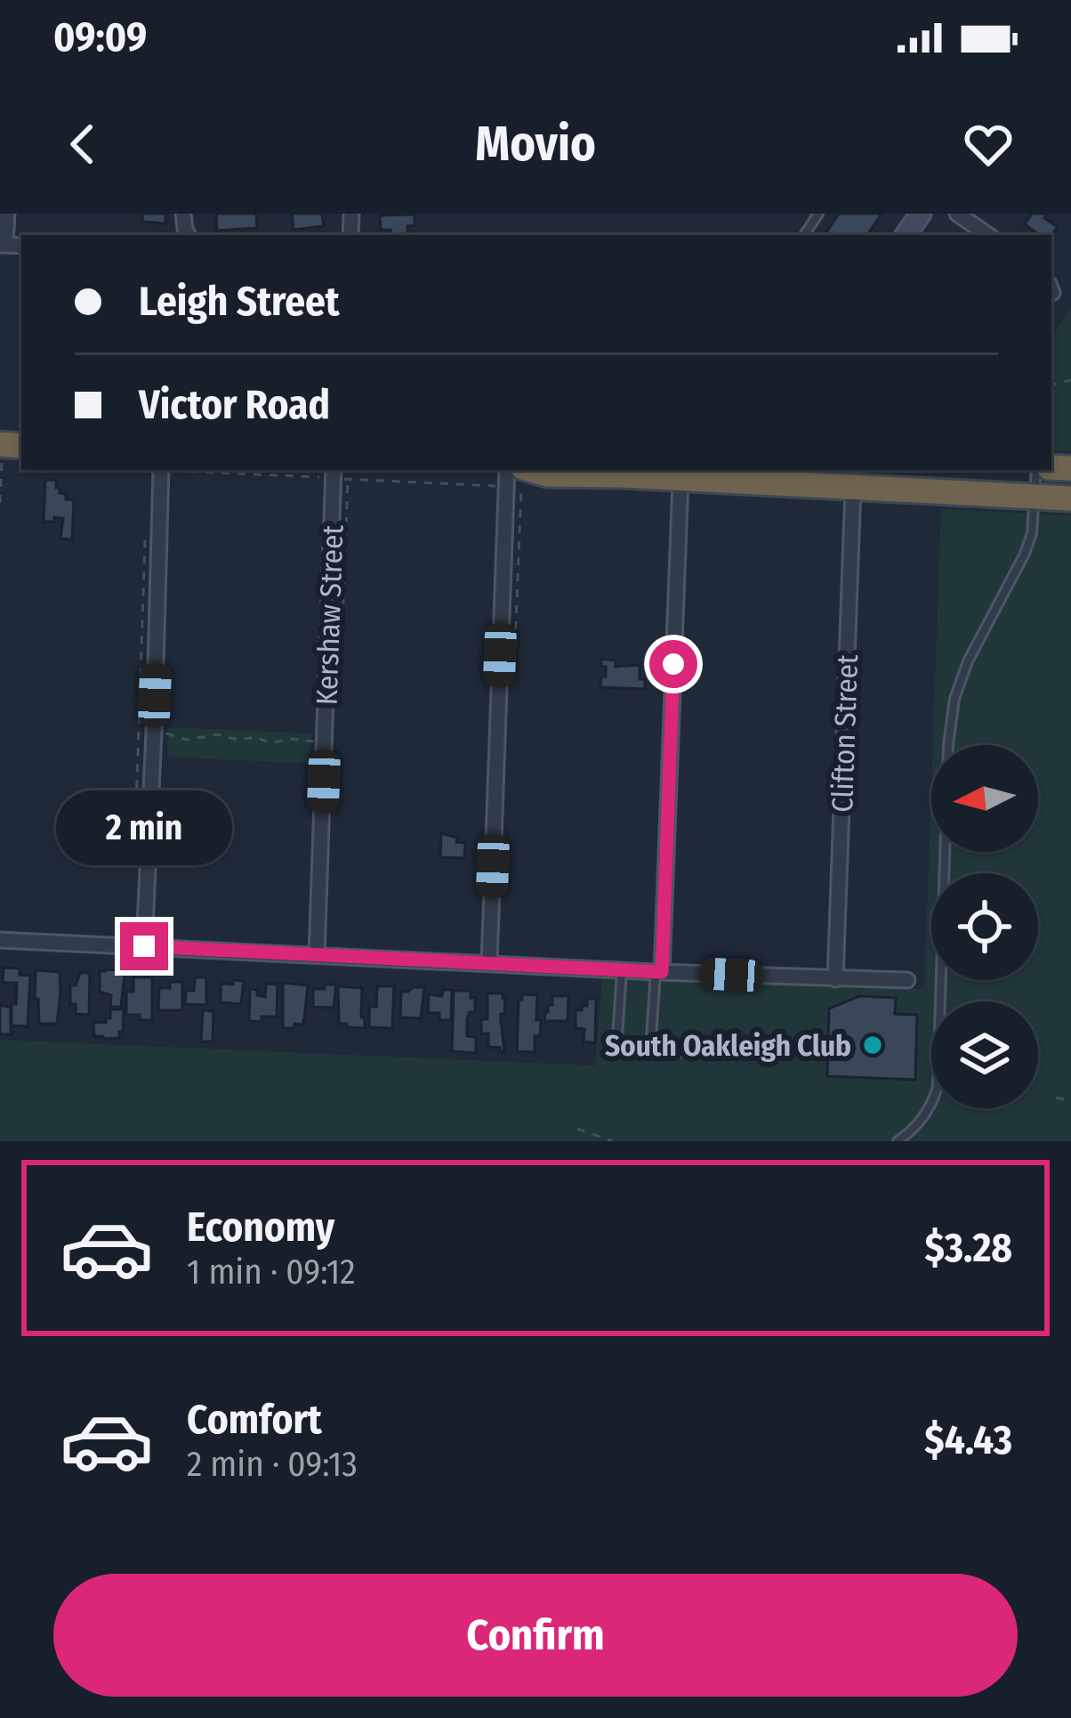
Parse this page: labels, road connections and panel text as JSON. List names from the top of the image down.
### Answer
{
  "streets": {
    "street": ["Kershaw Street", "Clifton Street"]
  },
  "places": ["South Oakleigh Club"],
  "north": "left",
  "page": {
    "status": "09:09",
    "header": "Movio",
    "banner": ["Leigh Street", "Victor Road"],
    "bubble": "2 min",
    "list": [
      {
        "name": "Economy",
        "note": "1 min · 09:12",
        "value": "$3.28"
      },
      {
        "name": "Comfort",
        "note": "2 min · 09:13",
        "value": "$4.43"
      }
    ],
    "buttons": "Confirm"
  }
}
